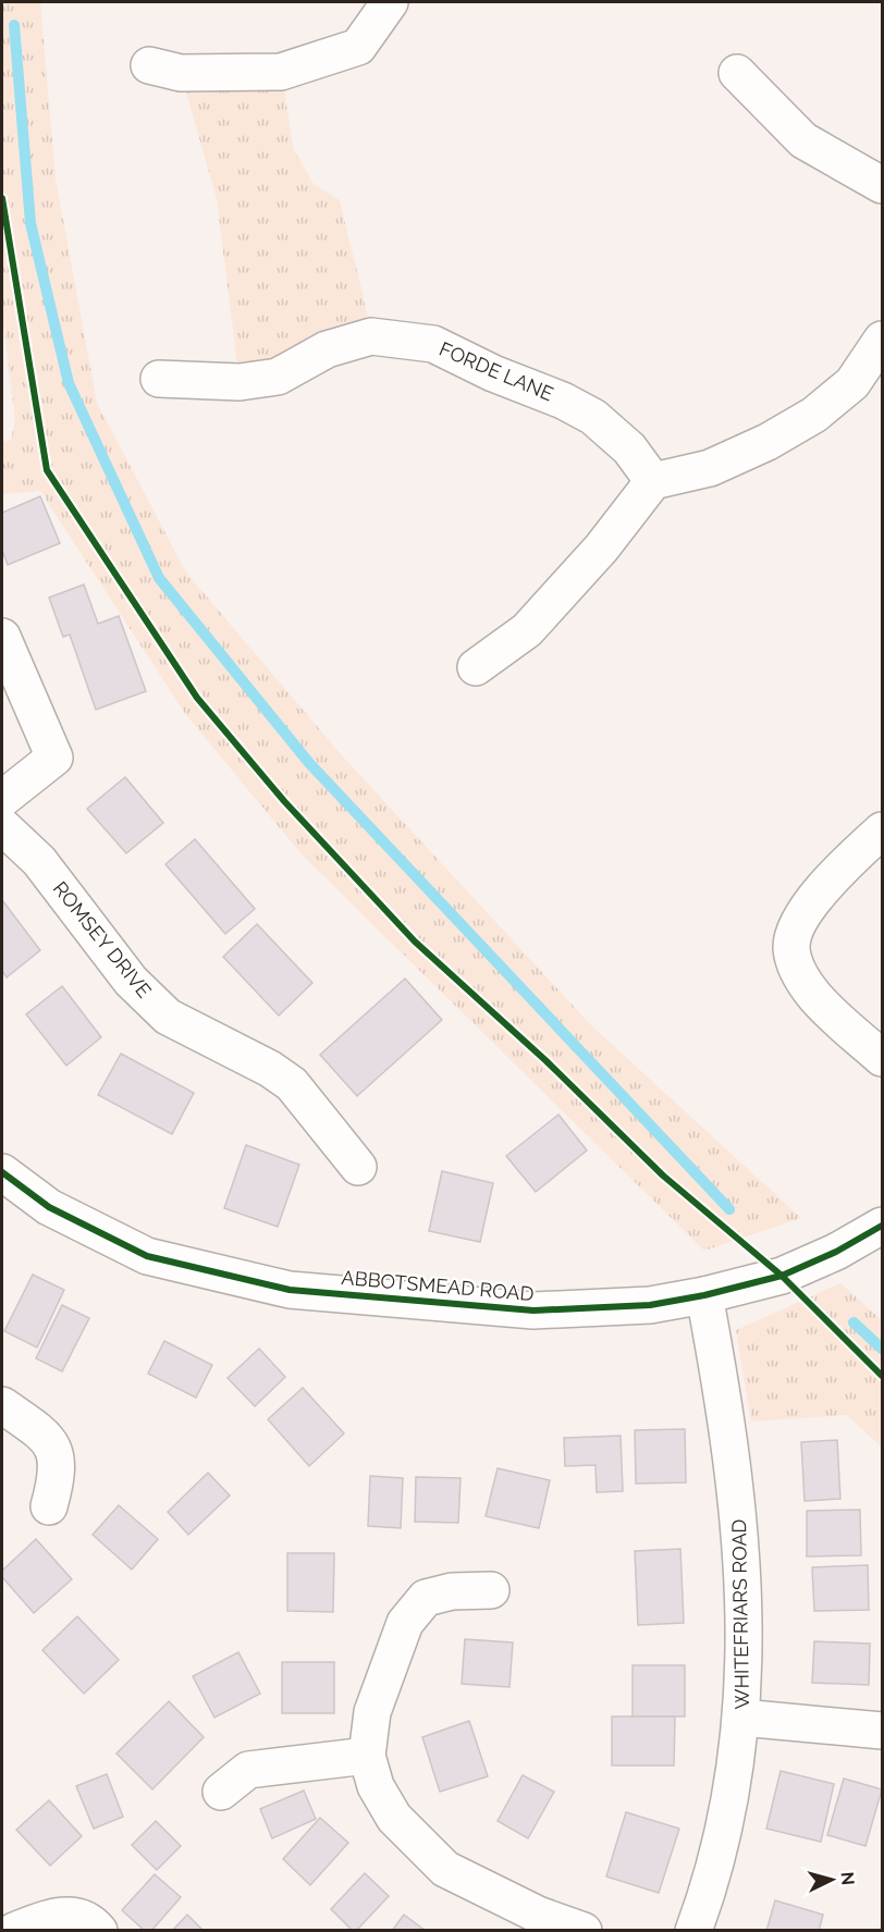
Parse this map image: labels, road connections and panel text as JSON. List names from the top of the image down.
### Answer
{
  "streets": {
    "street": [
      "FORDE LANE",
      "ROMSEY DRIVE",
      "ABBOTSMEAD ROAD",
      "WHITEFRIARS ROAD"
    ]
  },
  "crossings": [
    ["ABBOTSMEAD ROAD", "WHITEFRIARS ROAD"]
  ],
  "north": "right"
}
